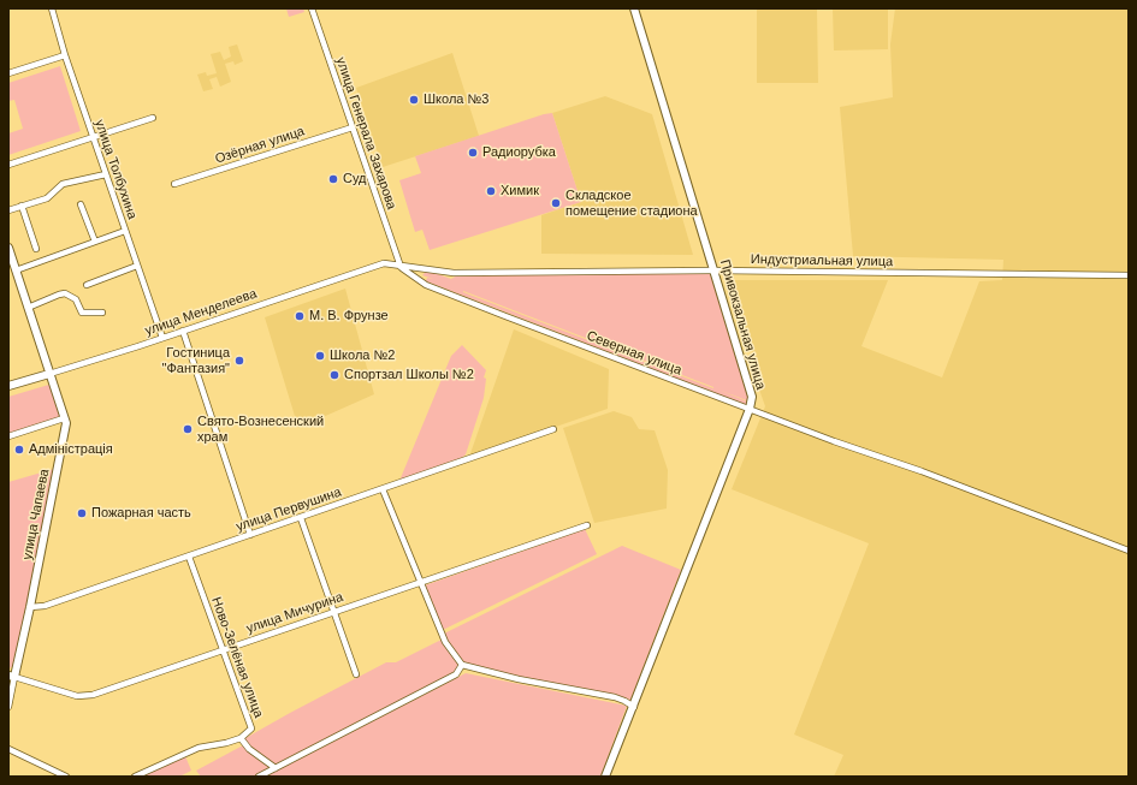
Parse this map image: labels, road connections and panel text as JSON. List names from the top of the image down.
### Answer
{
  "streets": {
    "main road": ["улица Менделеева", "Привокзальная улица", "улица Чапаева"],
    "street": [
      "улица Генерала Захарова",
      "Озёрная улица",
      "улица Толбухина",
      "Индустриальная улица",
      "Северная улица",
      "улица Первушина",
      "улица Мичурина",
      "Ново-Зелёная улица"
    ]
  },
  "crossings": [
    ["улица Генерала Захарова", "Озёрная улица"],
    ["улица Генерала Захарова", "Индустриальная улица"],
    ["улица Генерала Захарова", "улица Менделеева"],
    ["улица Генерала Захарова", "Северная улица"],
    ["улица Толбухина", "улица Менделеева"],
    ["Индустриальная улица", "улица Менделеева"],
    ["Индустриальная улица", "Привокзальная улица"],
    ["Индустриальная улица", "Северная улица"],
    ["улица Менделеева", "Северная улица"],
    ["улица Менделеева", "улица Чапаева"],
    ["Привокзальная улица", "Северная улица"],
    ["улица Первушина", "улица Чапаева"],
    ["улица Первушина", "Ново-Зелёная улица"],
    ["улица Чапаева", "улица Мичурина"],
    ["улица Мичурина", "Ново-Зелёная улица"]
  ],
  "places": [
    "Школа №3",
    "Радиорубка",
    "Суд",
    "Химик",
    "Складское помещение стадиона",
    "М. В. Фрунзе",
    "Школа №2",
    "Гостиница \"Фантазия\"",
    "Спортзал Школы №2",
    "Свято-Вознесенский храм",
    "Адміністрація",
    "Пожарная часть"
  ]
}
